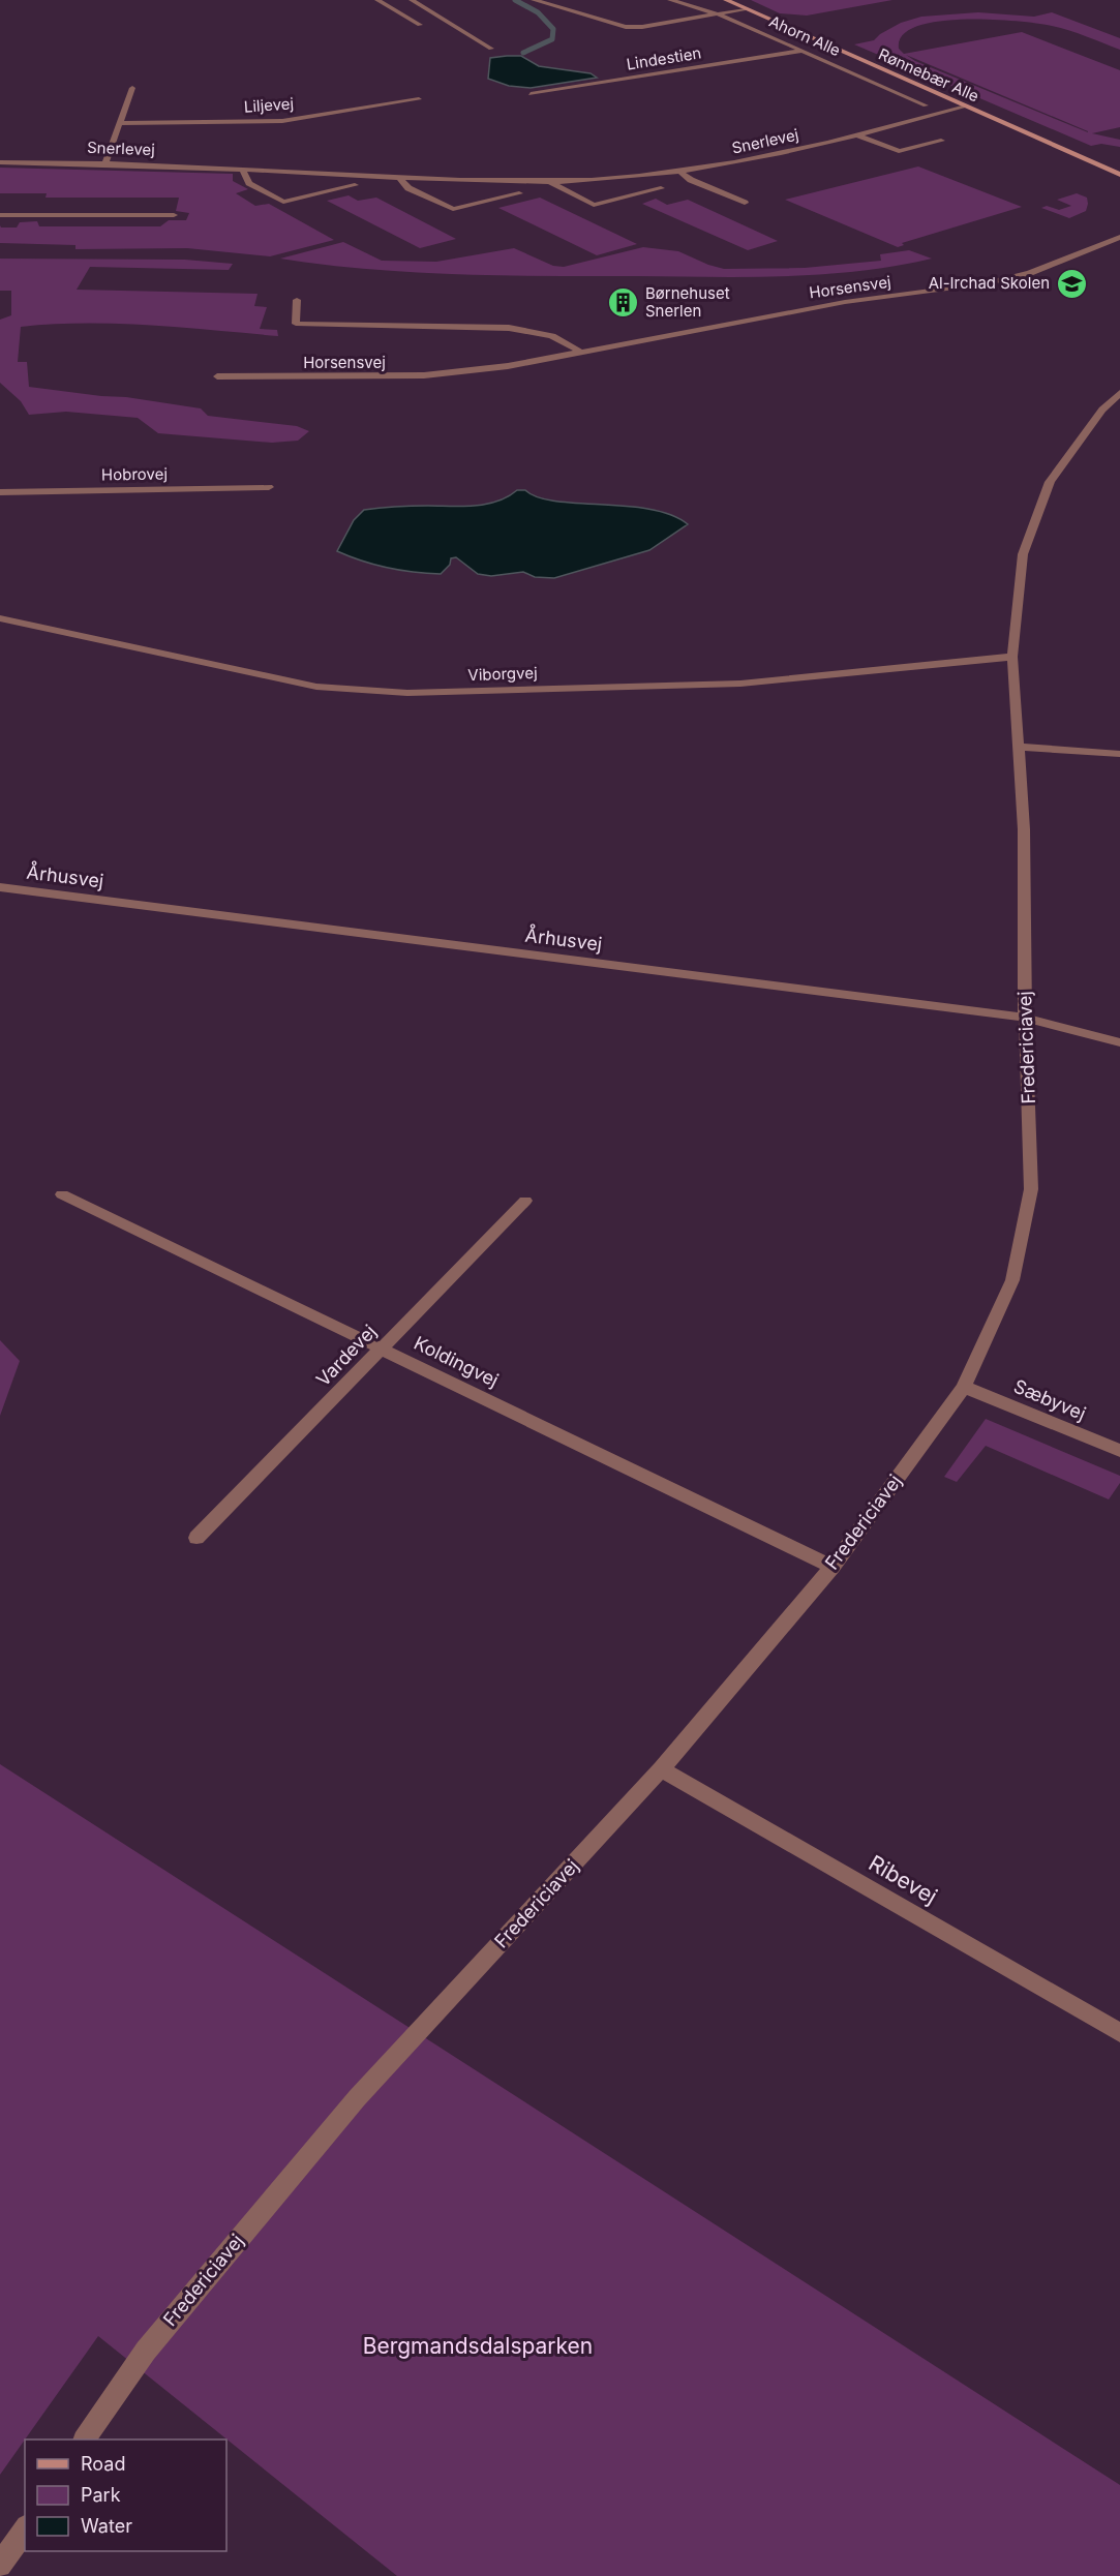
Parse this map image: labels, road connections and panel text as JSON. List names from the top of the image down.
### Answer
{
  "streets": {
    "main road": ["Rønnebær Alle"],
    "street": [
      "Ahorn Alle",
      "Lindestien",
      "Liljevej",
      "Snerlevej",
      "Horsensvej",
      "Hobrovej",
      "Viborgvej",
      "Århusvej",
      "Fredericiavej",
      "Vardevej",
      "Koldingvej",
      "Sæbyvej",
      "Ribevej"
    ]
  },
  "crossings": [
    ["Ahorn Alle", "Lindestien"],
    ["Rønnebær Alle", "Snerlevej"],
    ["Viborgvej", "Fredericiavej"],
    ["Århusvej", "Fredericiavej"],
    ["Fredericiavej", "Koldingvej"],
    ["Fredericiavej", "Sæbyvej"],
    ["Fredericiavej", "Ribevej"],
    ["Vardevej", "Koldingvej"]
  ],
  "parks": ["Bergmandsdalsparken"],
  "places": {
    "school or university": ["Al-Irchad Skolen"],
    "building": ["Børnehuset Snerlen"]
  },
  "legend": ["Road", "Park", "Water"]
}
